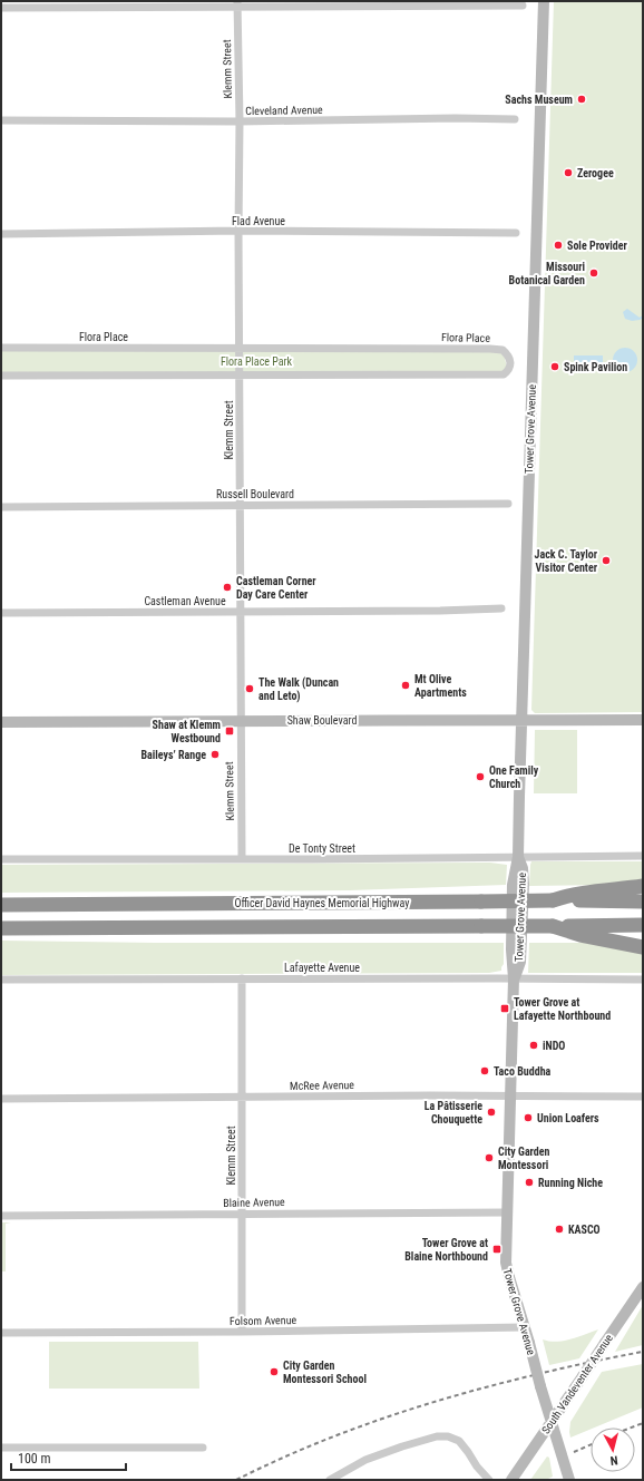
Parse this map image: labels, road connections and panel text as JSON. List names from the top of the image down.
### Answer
{
  "streets": {
    "highway": ["Officer David Haynes Memorial Highway"],
    "street": [
      "Klemm Street",
      "Cleveland Avenue",
      "Flad Avenue",
      "Flora Place",
      "Tower Grove Avenue",
      "Russell Boulevard",
      "Castleman Avenue",
      "Shaw Boulevard",
      "De Tonty Street",
      "Lafayette Avenue",
      "McRee Avenue",
      "Blaine Avenue",
      "Folsom Avenue",
      "South Vandeventer Avenue"
    ]
  },
  "crossings": [
    ["Klemm Street", "Cleveland Avenue"],
    ["Klemm Street", "Flad Avenue"],
    ["Klemm Street", "Flora Place"],
    ["Klemm Street", "Russell Boulevard"],
    ["Klemm Street", "Castleman Avenue"],
    ["Klemm Street", "Shaw Boulevard"],
    ["Klemm Street", "De Tonty Street"],
    ["Klemm Street", "Lafayette Avenue"],
    ["Klemm Street", "McRee Avenue"],
    ["Klemm Street", "Blaine Avenue"],
    ["Klemm Street", "Folsom Avenue"],
    ["Tower Grove Avenue", "Shaw Boulevard"],
    ["Tower Grove Avenue", "De Tonty Street"],
    ["Tower Grove Avenue", "Lafayette Avenue"],
    ["Tower Grove Avenue", "McRee Avenue"],
    ["Tower Grove Avenue", "Blaine Avenue"],
    ["Tower Grove Avenue", "Folsom Avenue"],
    ["Tower Grove Avenue", "South Vandeventer Avenue"]
  ],
  "parks": ["Flora Place Park"],
  "places": {
    "other": [
      "Sachs Museum",
      "Zerogee",
      "Sole Provider",
      "Missouri Botanical Garden",
      "Spink Pavilion",
      "Jack C. Taylor Visitor Center",
      "Castleman Corner Day Care Center",
      "Mt Olive Apartments",
      "The Walk (Duncan and Leto)",
      "Baileys’ Range",
      "One Family Church",
      "iNDO",
      "Taco Buddha",
      "La Pâtisserie Chouquette",
      "Union Loafers",
      "City Garden Montessori",
      "Running Niche",
      "KASCO",
      "City Garden Montessori School"
    ],
    "transit": ["Shaw at Klemm Westbound", "Tower Grove at Lafayette Northbound", "Tower Grove at Blaine Northbound"]
  },
  "scale_bar": "100 m",
  "north": "bottom"
}
